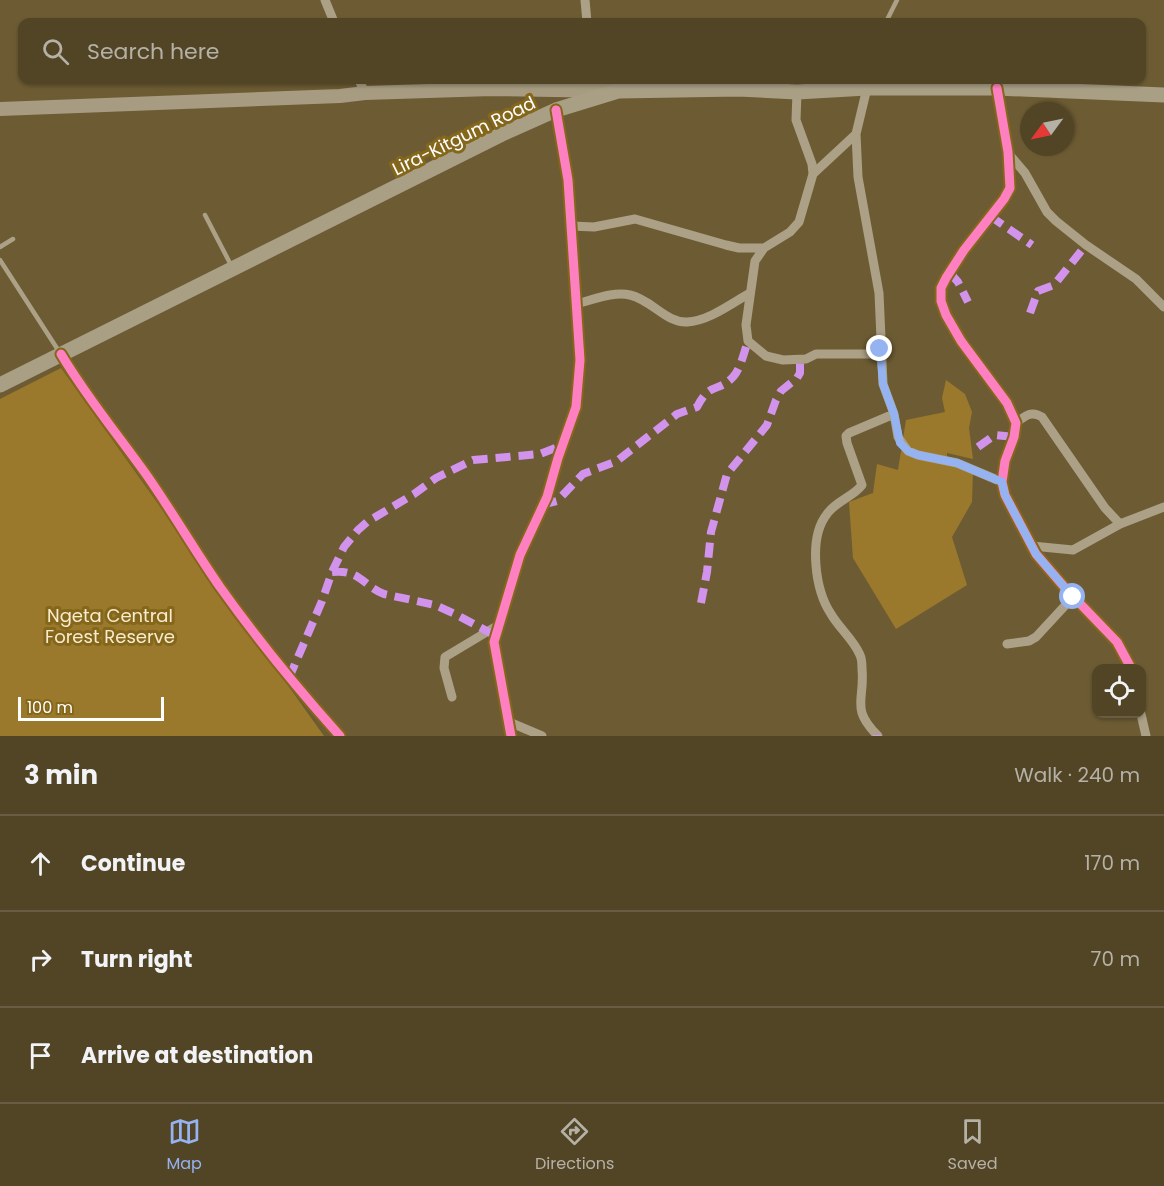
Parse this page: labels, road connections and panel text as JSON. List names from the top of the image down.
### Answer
{
  "streets": {
    "main road": ["Lira-Kitgum Road"]
  },
  "parks": ["Ngeta Central Forest Reserve"],
  "scale_bar": "100 m",
  "north": "bottom left",
  "page": {
    "search": "Search here",
    "scale": "100 m",
    "heading": ["3 min", "Walk · 240 m"],
    "list": [
      ["Continue", "170 m"],
      ["Turn right", "70 m"],
      "Arrive at destination"
    ],
    "nav": ["Map", "Directions", "Saved"]
  }
}
